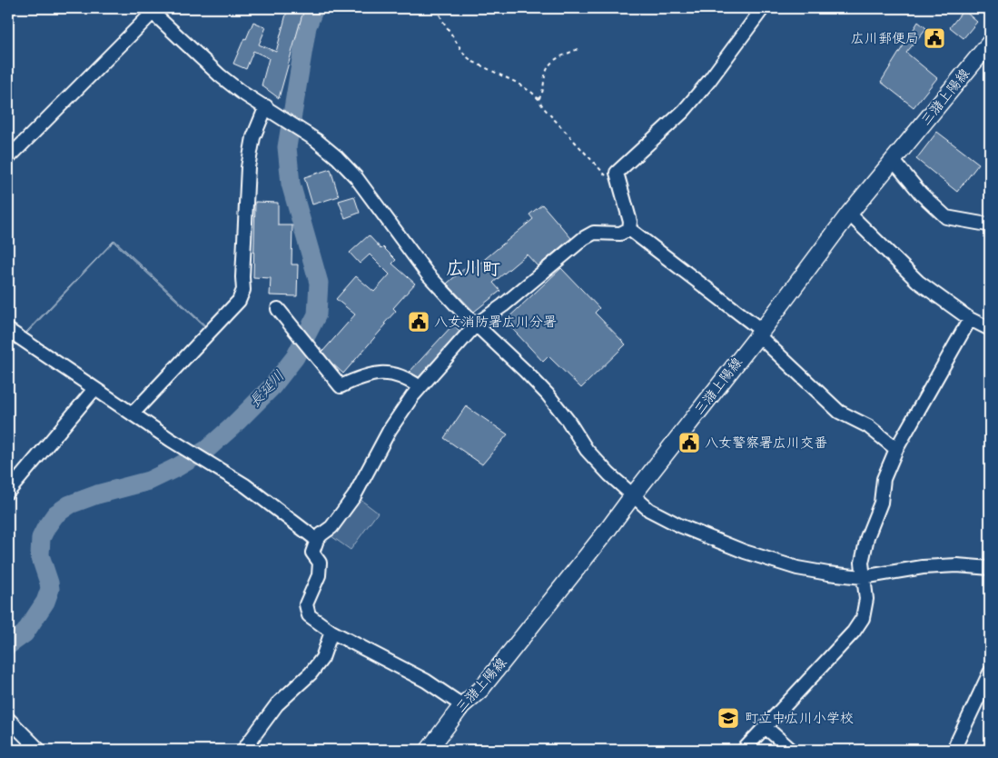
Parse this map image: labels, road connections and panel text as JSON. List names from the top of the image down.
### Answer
{
  "streets": {
    "main road": ["三潴上陽線"]
  },
  "districts": ["広川町"],
  "water": ["長延川"],
  "places": {
    "public building": ["広川郵便局", "八女消防署広川分署", "八女警察署広川交番"],
    "school or university": ["町立中広川小学校"]
  }
}
